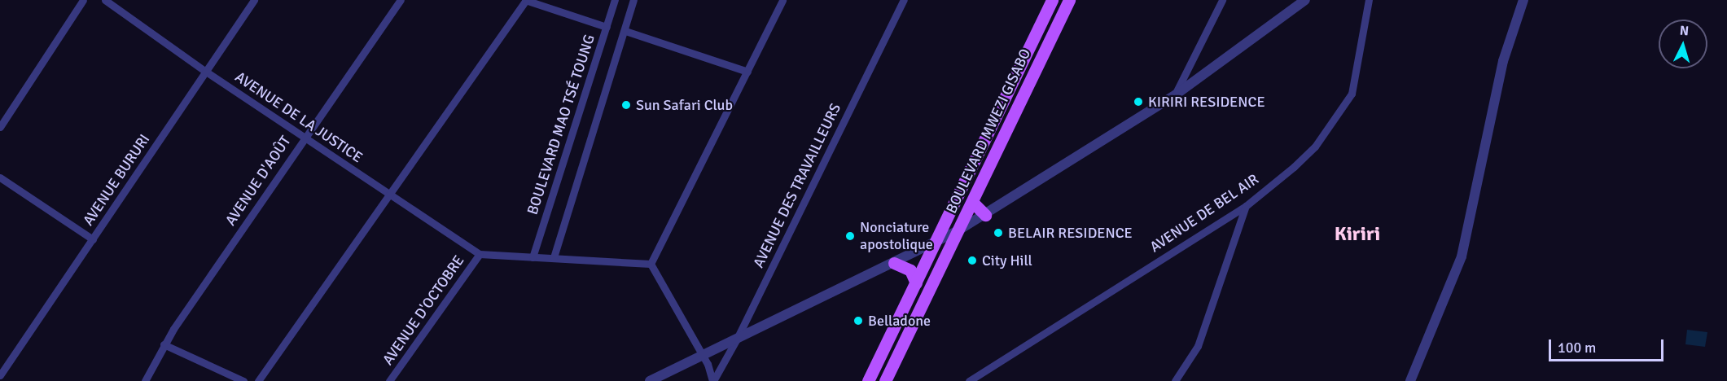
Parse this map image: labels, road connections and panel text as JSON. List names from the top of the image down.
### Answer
{
  "streets": {
    "main road": ["BOULEVARD MWEZI GISABO"],
    "street": [
      "AVENUE DE LA JUSTICE",
      "BOULEVARD MAO TSÉ TOUNG",
      "AVENUE BURURI",
      "AVENUE D'AOÛT",
      "AVENUE DES TRAVAILLEURS",
      "AVENUE DE BEL AIR",
      "AVENUE D'OCTOBRE"
    ]
  },
  "crossings": [
    ["AVENUE DE LA JUSTICE", "AVENUE BURURI"],
    ["AVENUE DE LA JUSTICE", "AVENUE D'AOÛT"],
    ["AVENUE DE LA JUSTICE", "AVENUE D'OCTOBRE"]
  ],
  "districts": ["Kiriri"],
  "places": [
    "KIRIRI RESIDENCE",
    "Sun Safari Club",
    "BELAIR RESIDENCE",
    "Nonciature apostolique",
    "City Hill",
    "Belladone"
  ],
  "scale_bar": "100 m",
  "north": "top"
}
